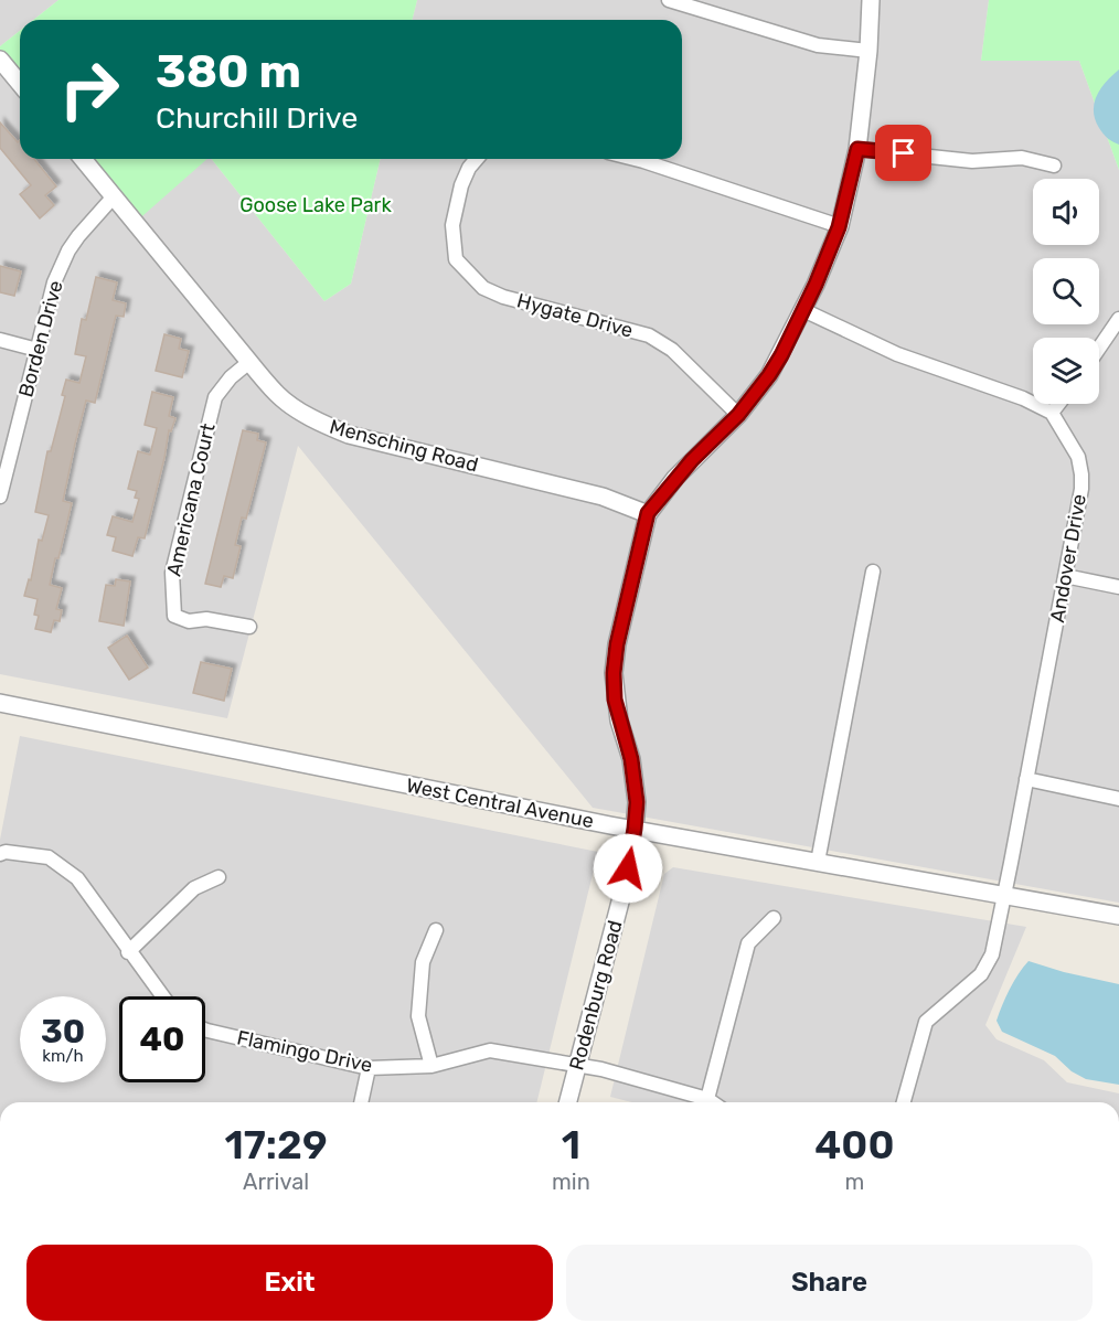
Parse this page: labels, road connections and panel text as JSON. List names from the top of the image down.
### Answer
{
  "streets": {
    "street": [
      "Hygate Drive",
      "Borden Drive",
      "Mensching Road",
      "Americana Court",
      "Andover Drive",
      "West Central Avenue",
      "Rodenburg Road",
      "Flamingo Drive"
    ]
  },
  "crossings": [
    ["Hygate Drive", "Rodenburg Road"],
    ["Borden Drive", "Mensching Road"],
    ["Mensching Road", "Americana Court"],
    ["Mensching Road", "Rodenburg Road"],
    ["Andover Drive", "West Central Avenue"],
    ["West Central Avenue", "Rodenburg Road"],
    ["Rodenburg Road", "Flamingo Drive"]
  ],
  "parks": ["Goose Lake Park"],
  "page": {
    "turn": ["380 m", "Churchill Drive"],
    "speed": "30 km/h",
    "limit": "40",
    "eta": [
      "17:29",
      "Arrival",
      "1",
      "min",
      "400",
      "m"
    ],
    "buttons": ["Exit", "Share"]
  }
}
